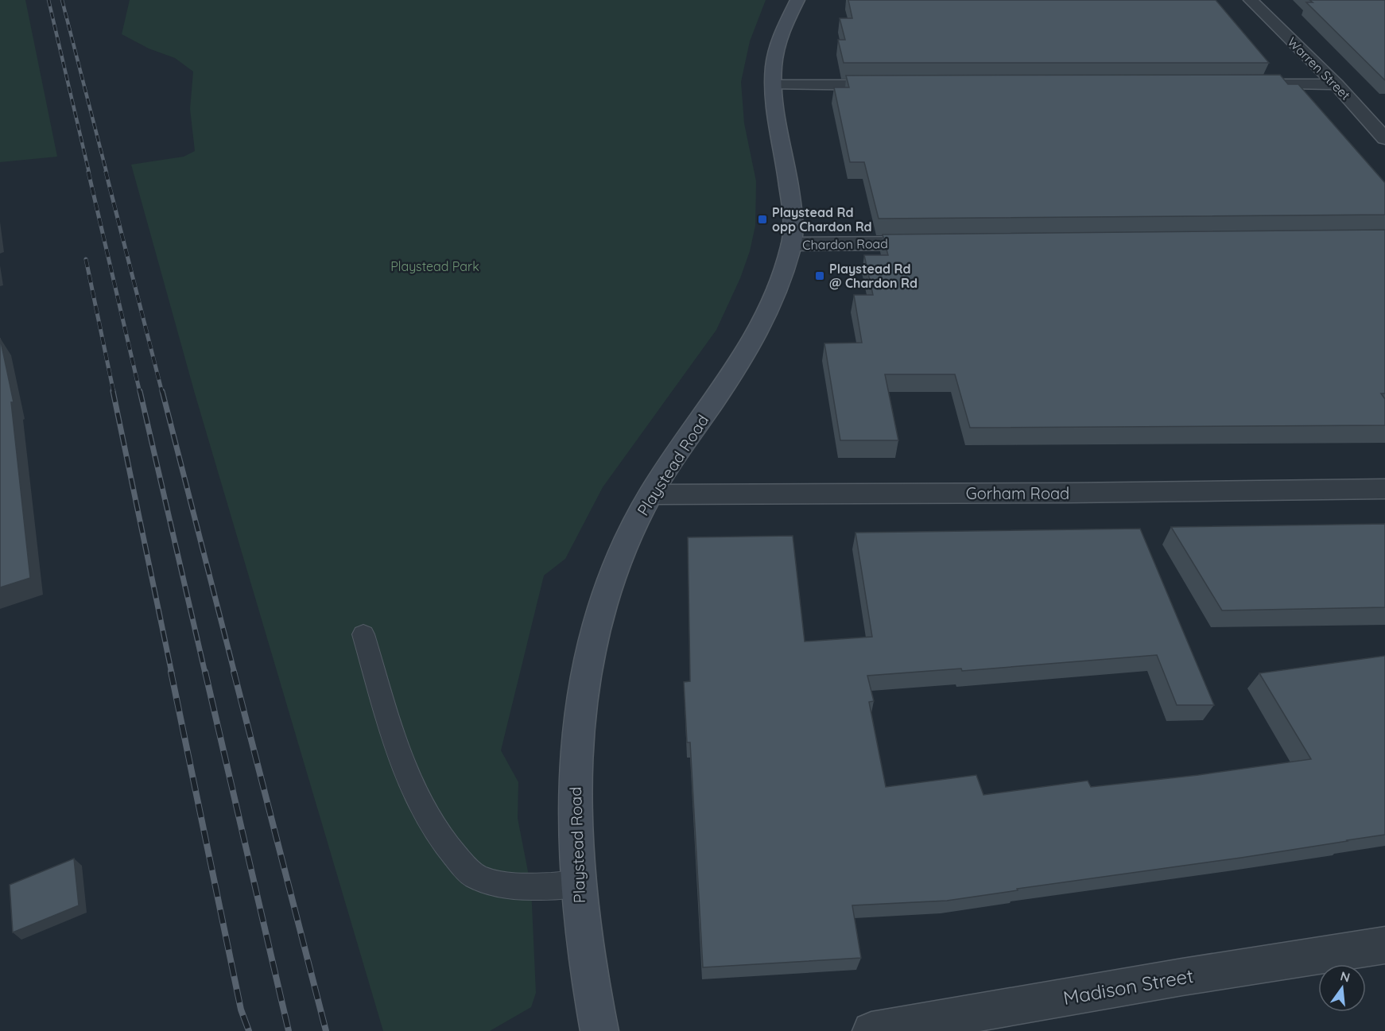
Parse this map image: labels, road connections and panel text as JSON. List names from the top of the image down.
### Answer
{
  "streets": {
    "main road": ["Playstead Road"],
    "street": [
      "Warren Street",
      "Chardon Road",
      "Gorham Road",
      "Madison Street"
    ]
  },
  "crossings": [
    ["Chardon Road", "Playstead Road"],
    ["Playstead Road", "Gorham Road"]
  ],
  "parks": ["Playstead Park"],
  "places": {
    "transit": ["Playstead Rd opp Chardon Rd", "Playstead Rd @ Chardon Rd"]
  },
  "north": "top"
}
